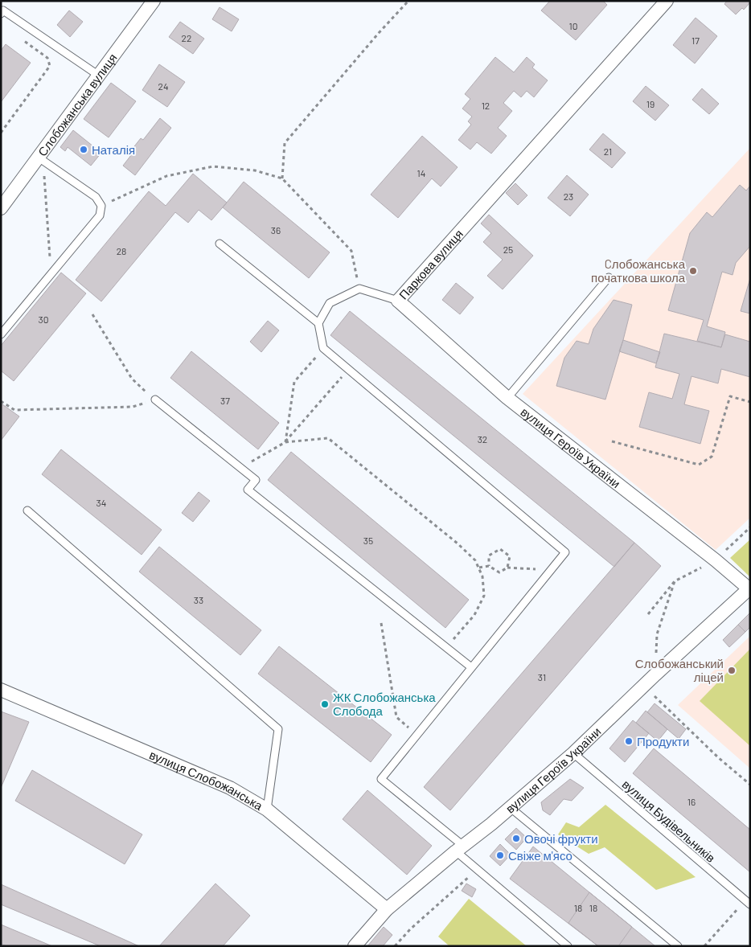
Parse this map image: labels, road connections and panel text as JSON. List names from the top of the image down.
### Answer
{
  "streets": {
    "street": [
      "Слобожанська вулиця",
      "Паркова вулиця",
      "вулиця Героїв України",
      "вулиця Слобожанська"
    ],
    "lane": ["вулиця Будівельників"]
  },
  "crossings": [
    ["Паркова вулиця", "вулиця Героїв України"],
    ["вулиця Героїв України", "вулиця Слобожанська"],
    ["вулиця Героїв України", "вулиця Будівельників"]
  ],
  "places": [
    "Наталія",
    "Cлобожанська початкова школа",
    "Слобожанський ліцей",
    "ЖК Слобожанська Слобода",
    "Продукти",
    "Овочі фрукти",
    "Свіже м'ясо"
  ],
  "house_numbers": [
    "10",
    "22",
    "17",
    "24",
    "19",
    "12",
    "21",
    "14",
    "23",
    "36",
    "25",
    "28",
    "30",
    "37",
    "32",
    "34",
    "35",
    "33",
    "31",
    "16",
    "18",
    "18"
  ]
}
